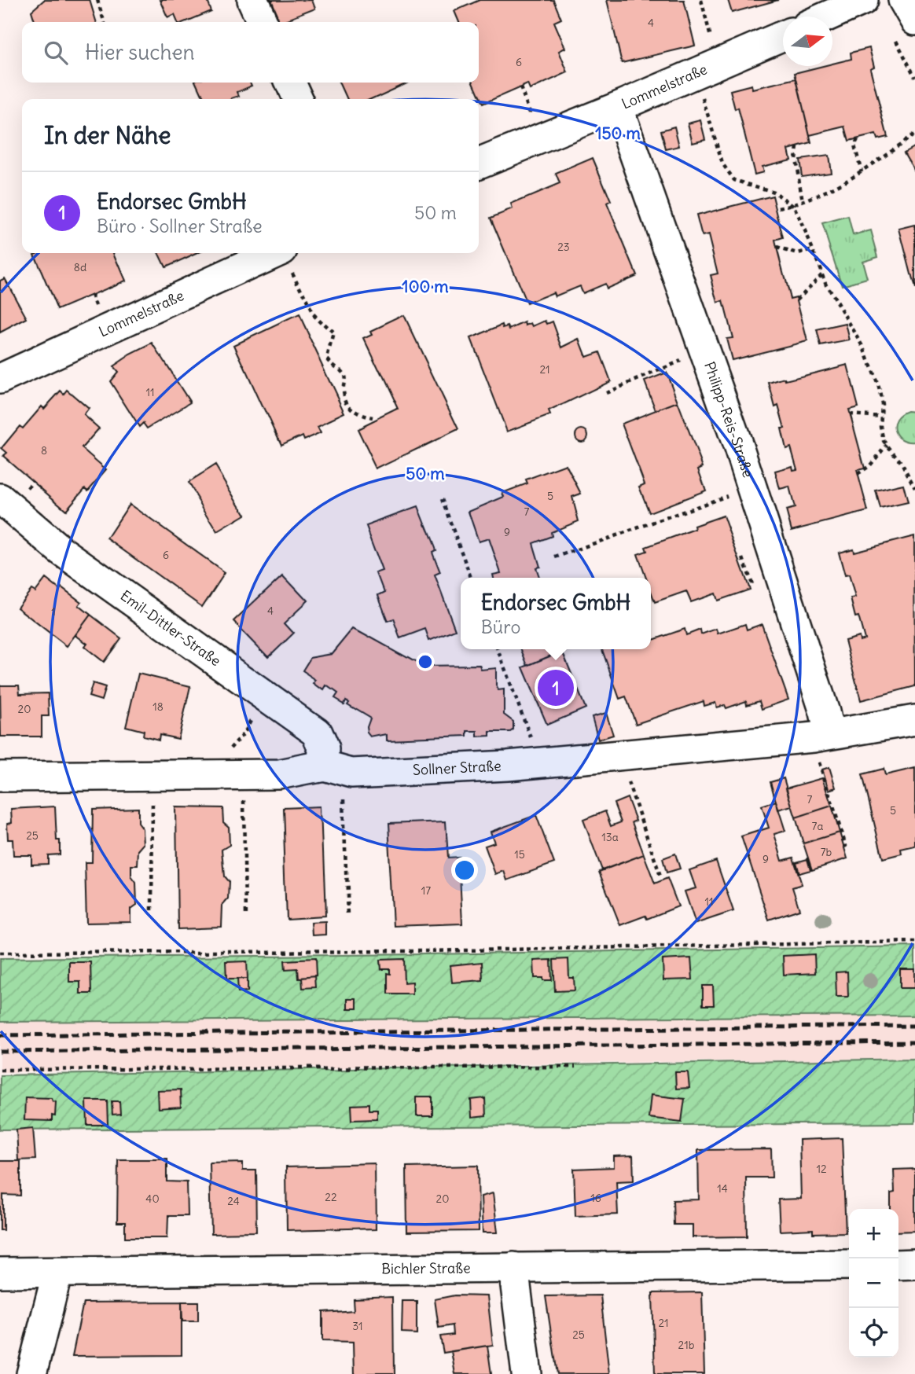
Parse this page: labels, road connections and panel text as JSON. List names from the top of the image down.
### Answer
{
  "streets": {
    "street": [
      "Lommelstraße",
      "Philipp-Reis-Straße",
      "Emil-Dittler-Straße",
      "Sollner Straße",
      "Bichler Straße"
    ]
  },
  "crossings": [
    ["Lommelstraße", "Philipp-Reis-Straße"],
    ["Philipp-Reis-Straße", "Sollner Straße"],
    ["Emil-Dittler-Straße", "Sollner Straße"]
  ],
  "house_numbers": [
    "4",
    "6",
    "23",
    "8d",
    "21",
    "11",
    "8",
    "5",
    "7",
    "9",
    "6",
    "4",
    "1",
    "18",
    "20",
    "7",
    "5",
    "7a",
    "25",
    "13a",
    "7b",
    "15",
    "9",
    "17",
    "11",
    "12",
    "14",
    "22",
    "16",
    "40",
    "20",
    "24",
    "21",
    "31",
    "25",
    "21b"
  ],
  "north": "right",
  "page": {
    "search": "Hier suchen",
    "heading": "In der Nähe",
    "list": [
      {
        "mark": "1",
        "name": "Endorsec GmbH",
        "note": "Büro · Sollner Straße",
        "value": "50 m"
      }
    ],
    "popup": ["Endorsec GmbH", "Büro"],
    "pins": "1",
    "map_buttons": ["+", "−"]
  },
  "rings": ["150 m", "100 m", "50 m"]
}
